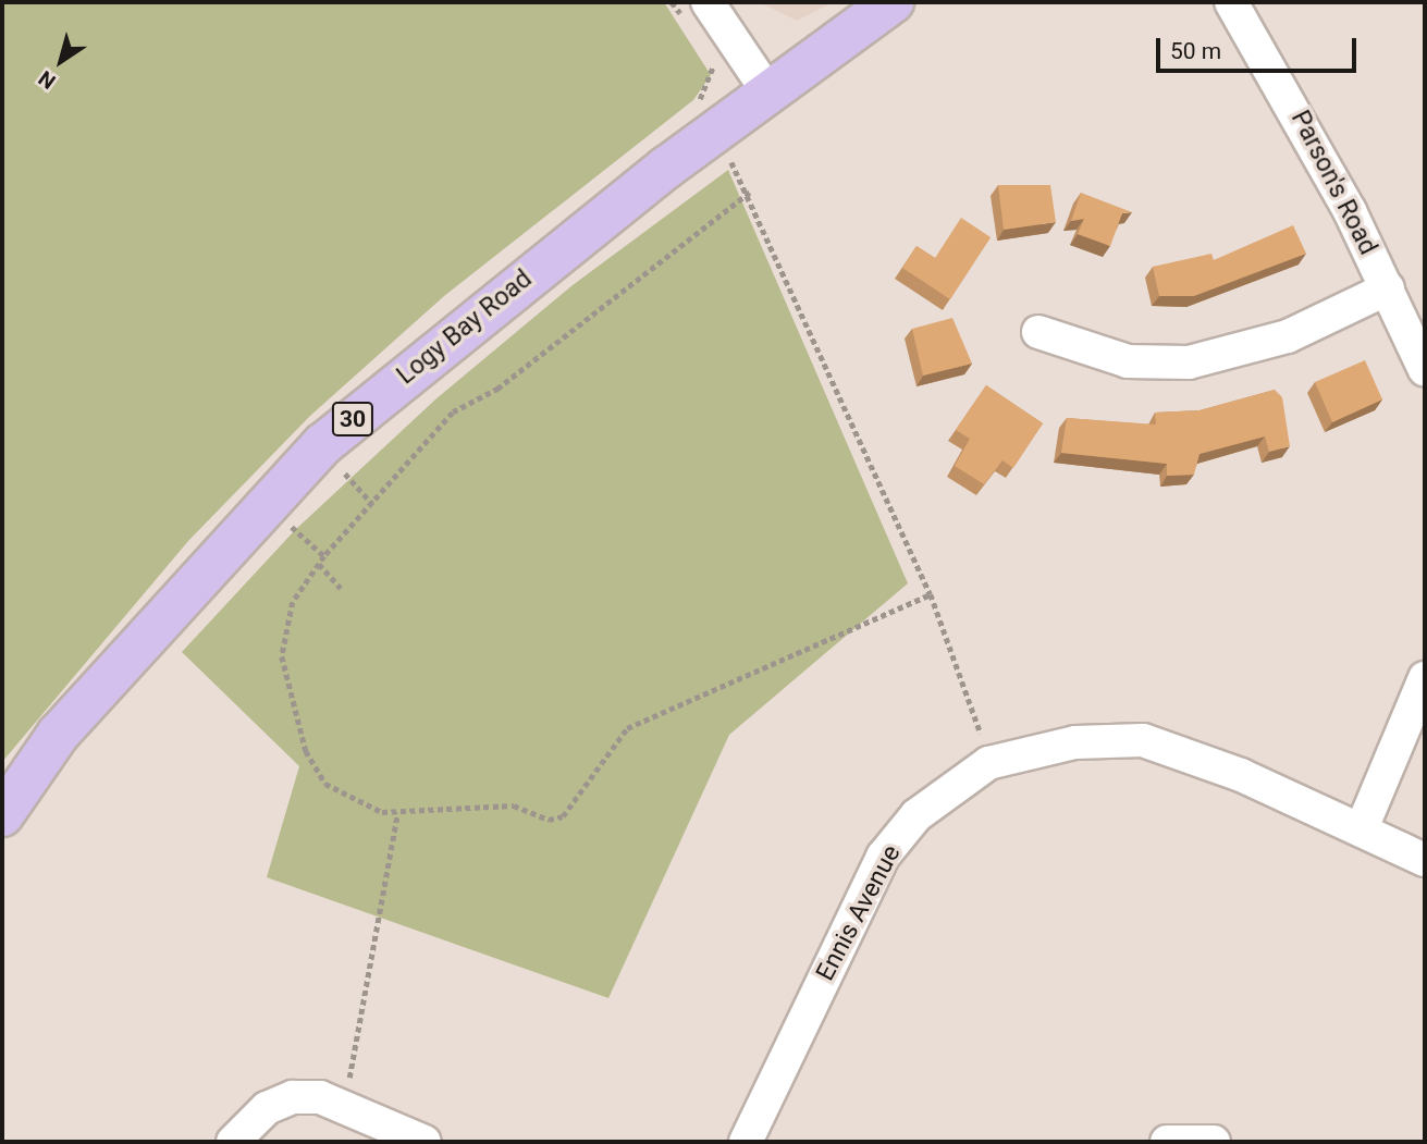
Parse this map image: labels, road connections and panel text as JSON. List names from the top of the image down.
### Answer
{
  "streets": {
    "main road": ["Logy Bay Road", "30"],
    "street": ["Parson's Road", "Ennis Avenue"]
  },
  "scale_bar": "50 m",
  "north": "bottom left"
}
